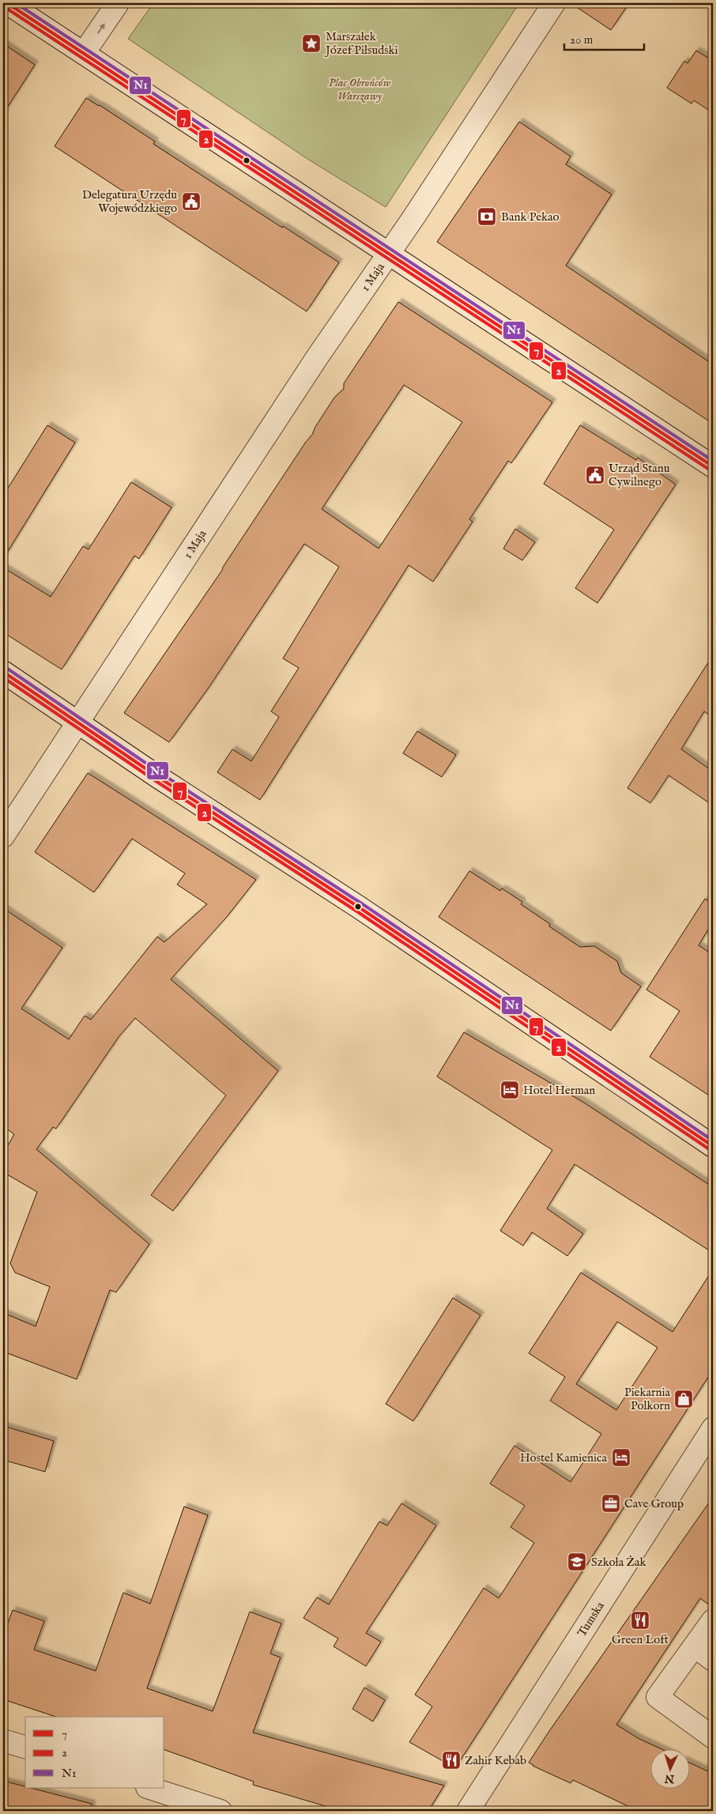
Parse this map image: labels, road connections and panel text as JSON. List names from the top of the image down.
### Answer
{
  "streets": {
    "street": ["1 Maja", "Tumska"]
  },
  "parks": ["Plac Obrońców Warszawy"],
  "places": {
    "place": ["Marszałek Józef Piłsudski"],
    "public building": ["Delegatura Urzędu Wojewódzkiego", "Urząd Stanu Cywilnego"],
    "bank": ["Bank Pekao"],
    "hotel": ["Hotel Herman", "Hostel Kamienica"],
    "shop": ["Piekarnia Polkorn"],
    "office": ["Cave Group"],
    "school or university": ["Szkoła Żak"],
    "restaurant": ["Green Loft", "Zahir Kebab"]
  },
  "lines": ["transit line 7", "transit line N1", "transit line 2"],
  "legend": ["7", "2", "N1"],
  "scale_bar": "20 m",
  "north": "bottom"
}
